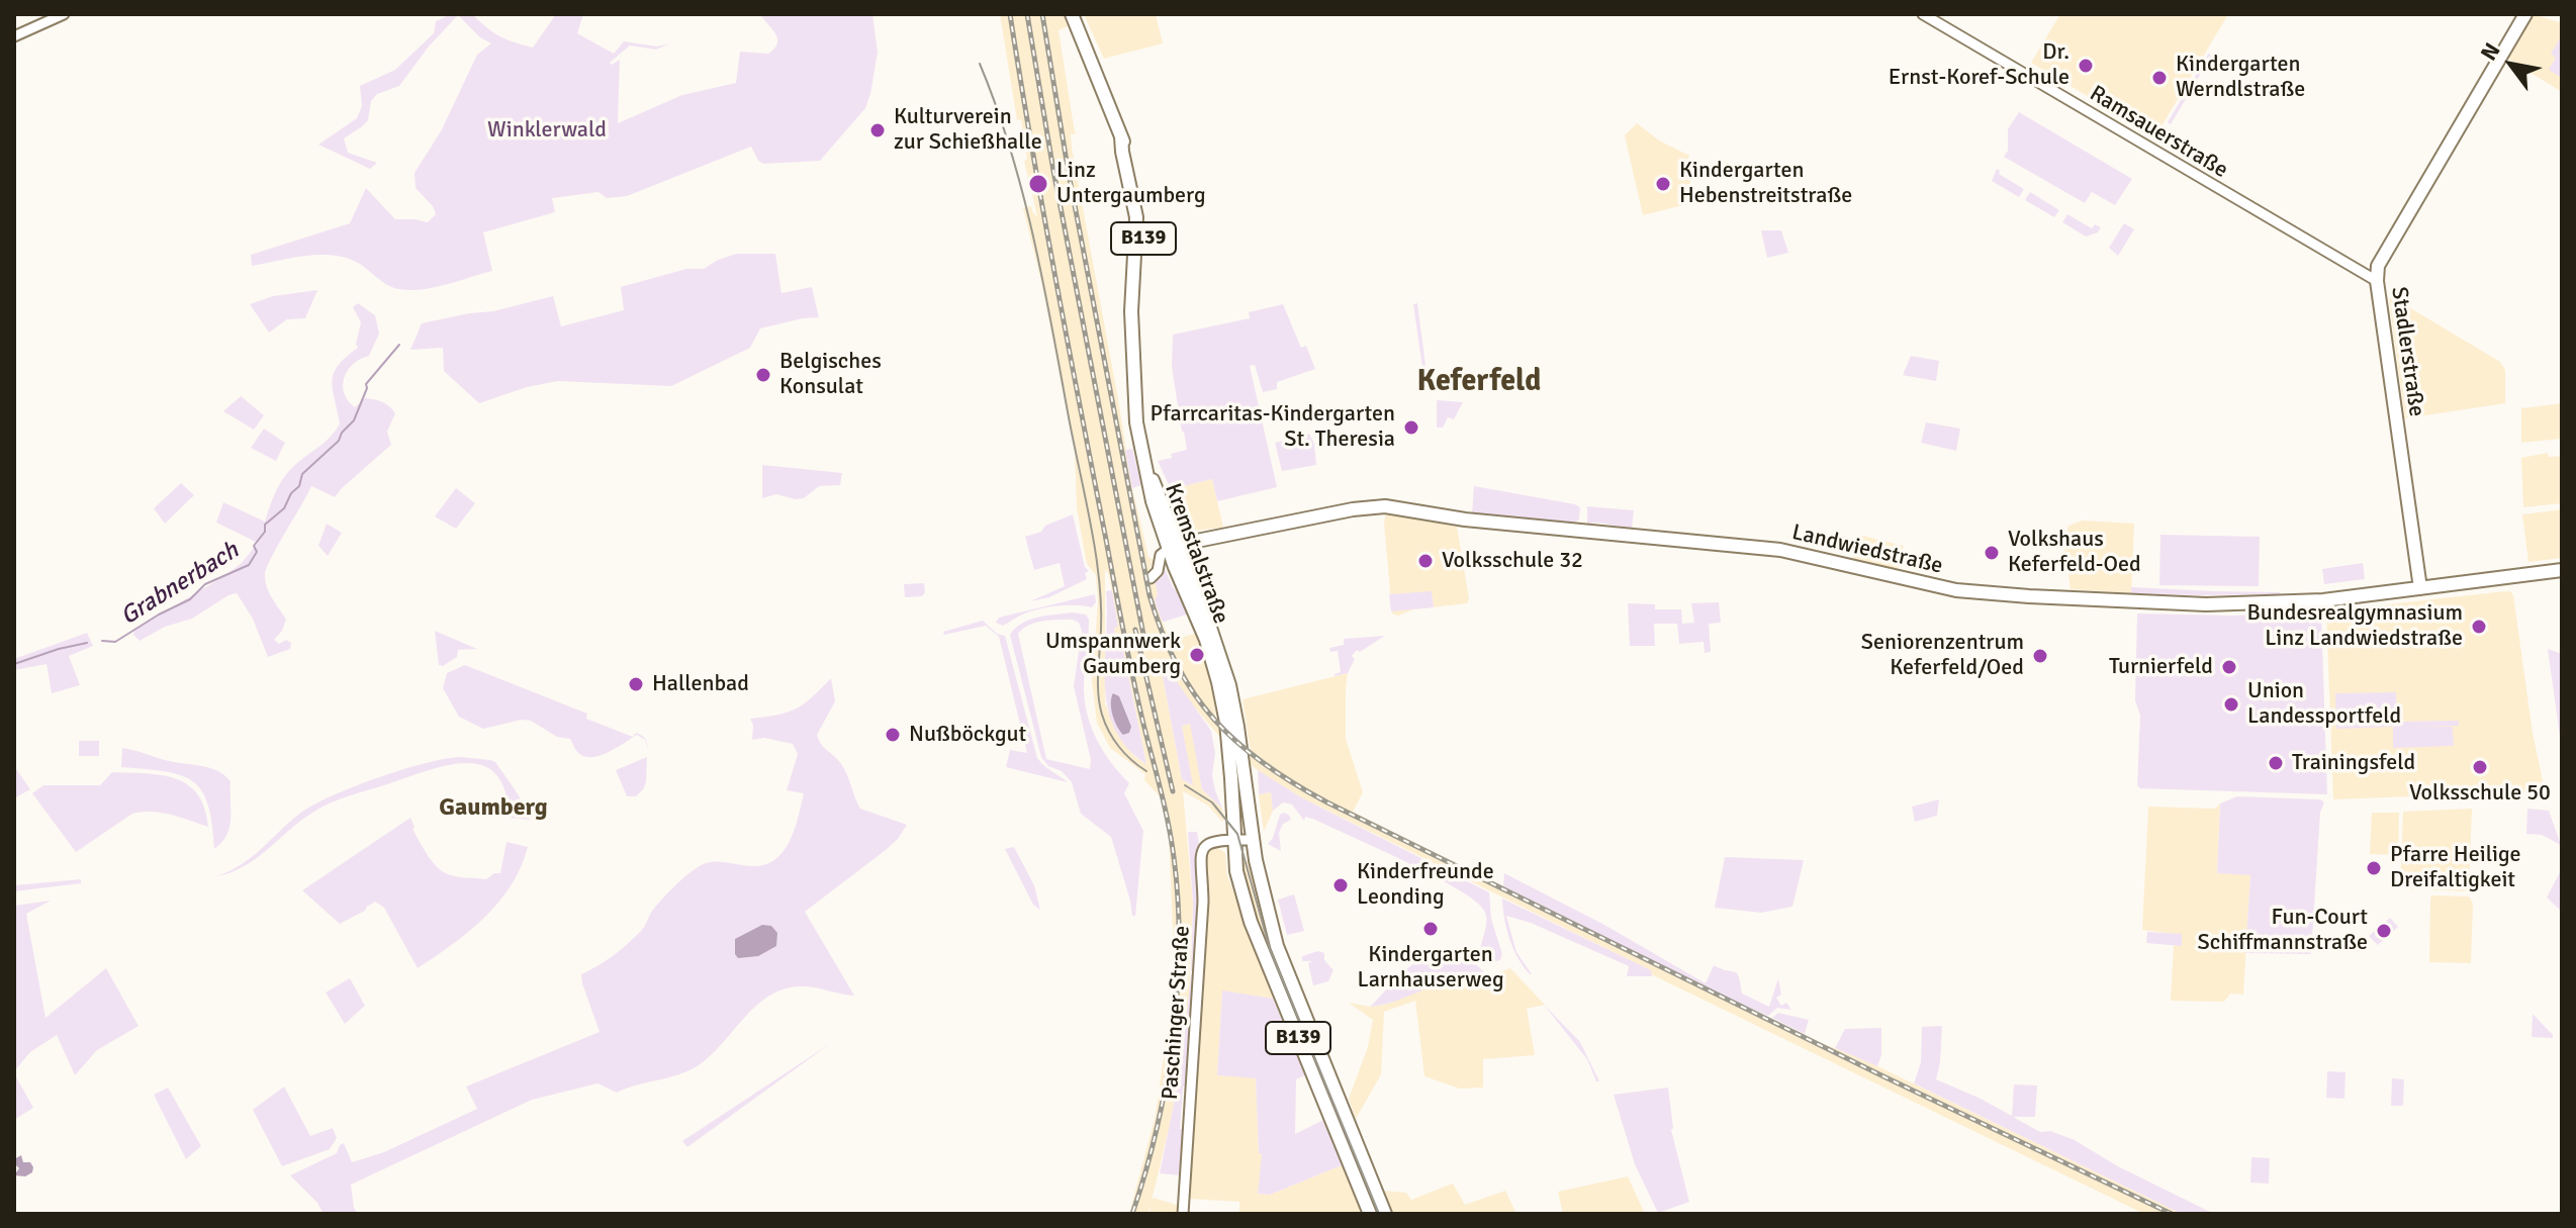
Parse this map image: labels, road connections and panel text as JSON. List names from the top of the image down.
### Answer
{
  "streets": {
    "main road": [
      "B139",
      "Stadlerstraße",
      "Landwiedstraße",
      "Kremstalstraße"
    ],
    "street": ["Ramsauerstraße", "Paschinger Straße"]
  },
  "crossings": [
    ["Ramsauerstraße", "Stadlerstraße"],
    ["Stadlerstraße", "Landwiedstraße"],
    ["Landwiedstraße", "Kremstalstraße"],
    ["Kremstalstraße", "Paschinger Straße"]
  ],
  "districts": ["Keferfeld", "Gaumberg"],
  "water": ["Grabnerbach"],
  "parks": ["Winklerwald"],
  "places": [
    "Dr. Ernst-Koref-Schule",
    "Kindergarten Werndlstraße",
    "Kulturverein zur Schießhalle",
    "Linz Untergaumberg",
    "Kindergarten Hebenstreitstraße",
    "Belgisches Konsulat",
    "Pfarrcaritas-Kindergarten St. Theresia",
    "Volkshaus Keferfeld-Oed",
    "Volksschule 32",
    "Bundesrealgymnasium Linz Landwiedstraße",
    "Umspannwerk Gaumberg",
    "Seniorenzentrum Keferfeld/Oed",
    "Turnierfeld",
    "Hallenbad",
    "Union Landessportfeld",
    "Nußböckgut",
    "Trainingsfeld",
    "Volksschule 50",
    "Pfarre Heilige Dreifaltigkeit",
    "Kinderfreunde Leonding",
    "Kindergarten Larnhauserweg",
    "Fun-Court Schiffmannstraße"
  ],
  "north": "top left"
}
